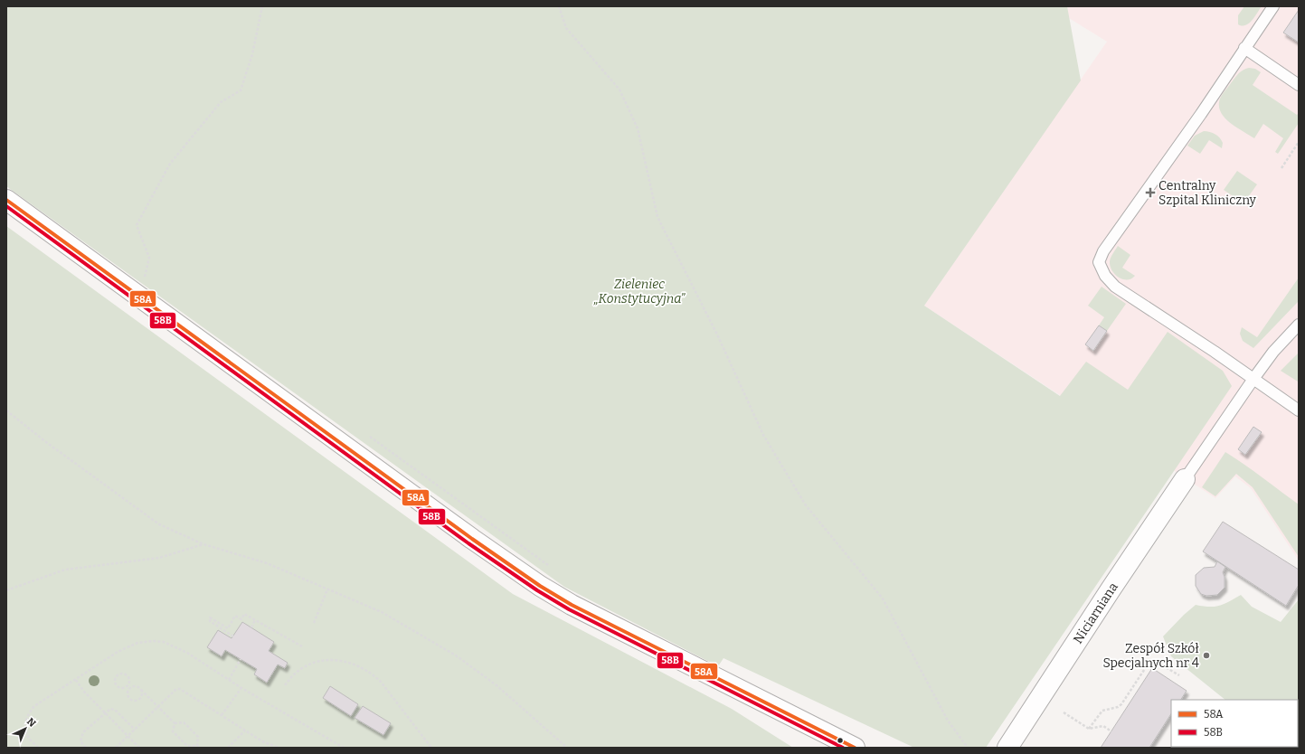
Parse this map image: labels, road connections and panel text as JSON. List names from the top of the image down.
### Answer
{
  "streets": {
    "street": ["Niciarniana"]
  },
  "parks": ["Zieleniec „Konstytucyjna”"],
  "places": {
    "health": ["Centralny Szpital Kliniczny"],
    "other": ["Zespół Szkół Specjalnych nr 4"]
  },
  "lines": ["transit line 58A", "transit line 58B"],
  "legend": ["58A", "58B"],
  "north": "top right"
}
